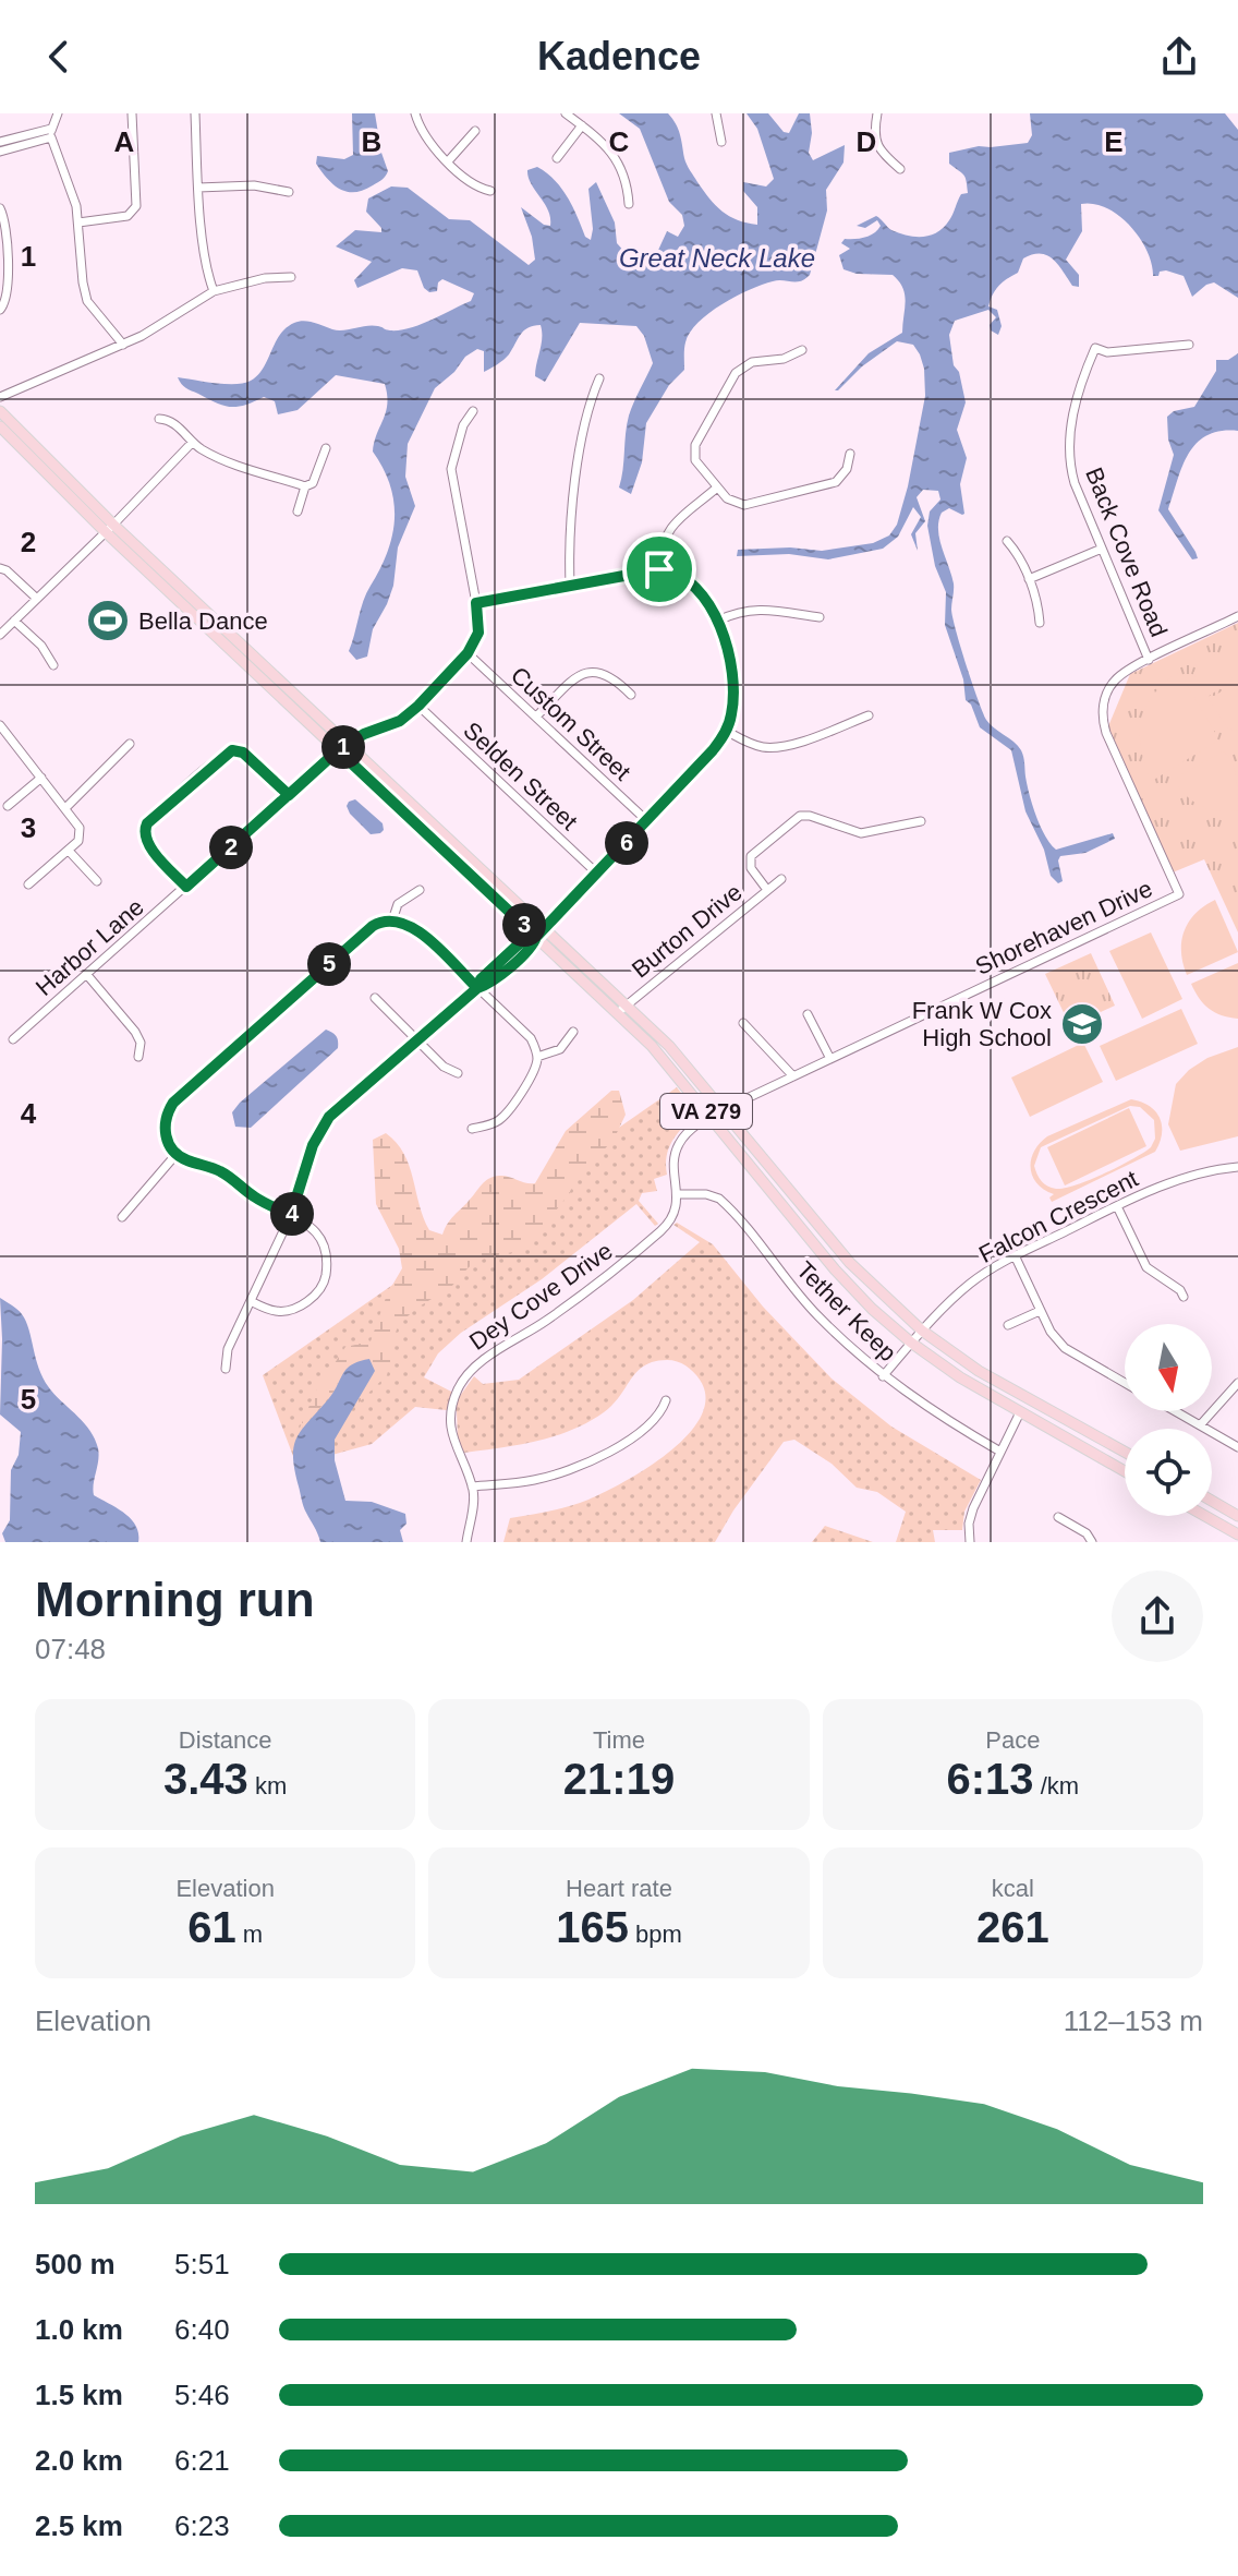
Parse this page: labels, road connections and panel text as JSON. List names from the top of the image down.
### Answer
{
  "streets": {
    "main road": ["VA 279"],
    "street": [
      "Back Cove Road",
      "Custom Street",
      "Selden Street",
      "Shorehaven Drive",
      "Burton Drive",
      "Harbor Lane",
      "Falcon Crescent",
      "Dey Cove Drive",
      "Tether Keep"
    ]
  },
  "crossings": [
    ["Back Cove Road", "Shorehaven Drive"],
    ["Custom Street", "Harbor Lane"],
    ["Selden Street", "Harbor Lane"],
    ["Shorehaven Drive", "VA 279"],
    ["Shorehaven Drive", "Dey Cove Drive"],
    ["Burton Drive", "VA 279"],
    ["Harbor Lane", "VA 279"],
    ["VA 279", "Falcon Crescent"],
    ["VA 279", "Dey Cove Drive"],
    ["Falcon Crescent", "Tether Keep"],
    ["Dey Cove Drive", "Tether Keep"]
  ],
  "water": ["Great Neck Lake"],
  "places": {
    "sports": ["Bella Dance"],
    "school or university": ["Frank W Cox High School"]
  },
  "north": "bottom",
  "page": {
    "header": "Kadence",
    "pins": [
      "1",
      "6",
      "2",
      "3",
      "5",
      "4"
    ],
    "heading": ["Morning run", "07:48"],
    "stats": [
      ["Distance", "3.43 km"],
      ["Time", "21:19"],
      ["Pace", "6:13 /km"],
      ["Elevation", "61 m"],
      ["Heart rate", "165 bpm"],
      ["kcal", "261"]
    ],
    "chart": ["Elevation", "112–153 m"],
    "list": [
      {
        "name": "500 m",
        "note": "5:51"
      },
      {
        "name": "1.0 km",
        "note": "6:40"
      },
      {
        "name": "1.5 km",
        "note": "5:46"
      },
      {
        "name": "2.0 km",
        "note": "6:21"
      },
      {
        "name": "2.5 km",
        "note": "6:23"
      }
    ]
  },
  "grid": {
    "columns": [
      "A",
      "B",
      "C",
      "D",
      "E"
    ],
    "rows": [
      "1",
      "2",
      "3",
      "4",
      "5"
    ]
  }
}
